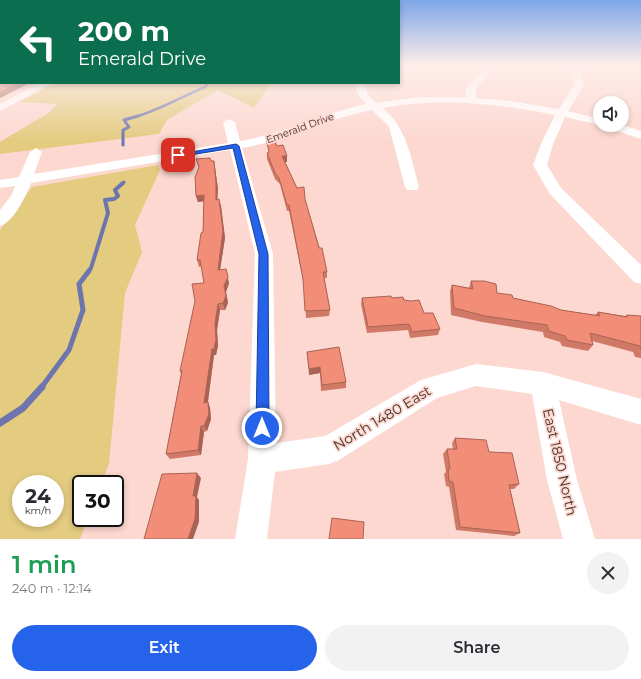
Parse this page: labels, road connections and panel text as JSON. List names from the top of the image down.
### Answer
{
  "streets": {
    "street": ["Emerald Drive", "North 1480 East", "East 1850 North"]
  },
  "crossings": [
    ["North 1480 East", "East 1850 North"]
  ],
  "page": {
    "turn": ["200 m", "Emerald Drive"],
    "speed": "24 km/h",
    "limit": "30",
    "heading": ["1 min", "240 m · 12:14"],
    "buttons": ["Exit", "Share"]
  }
}
